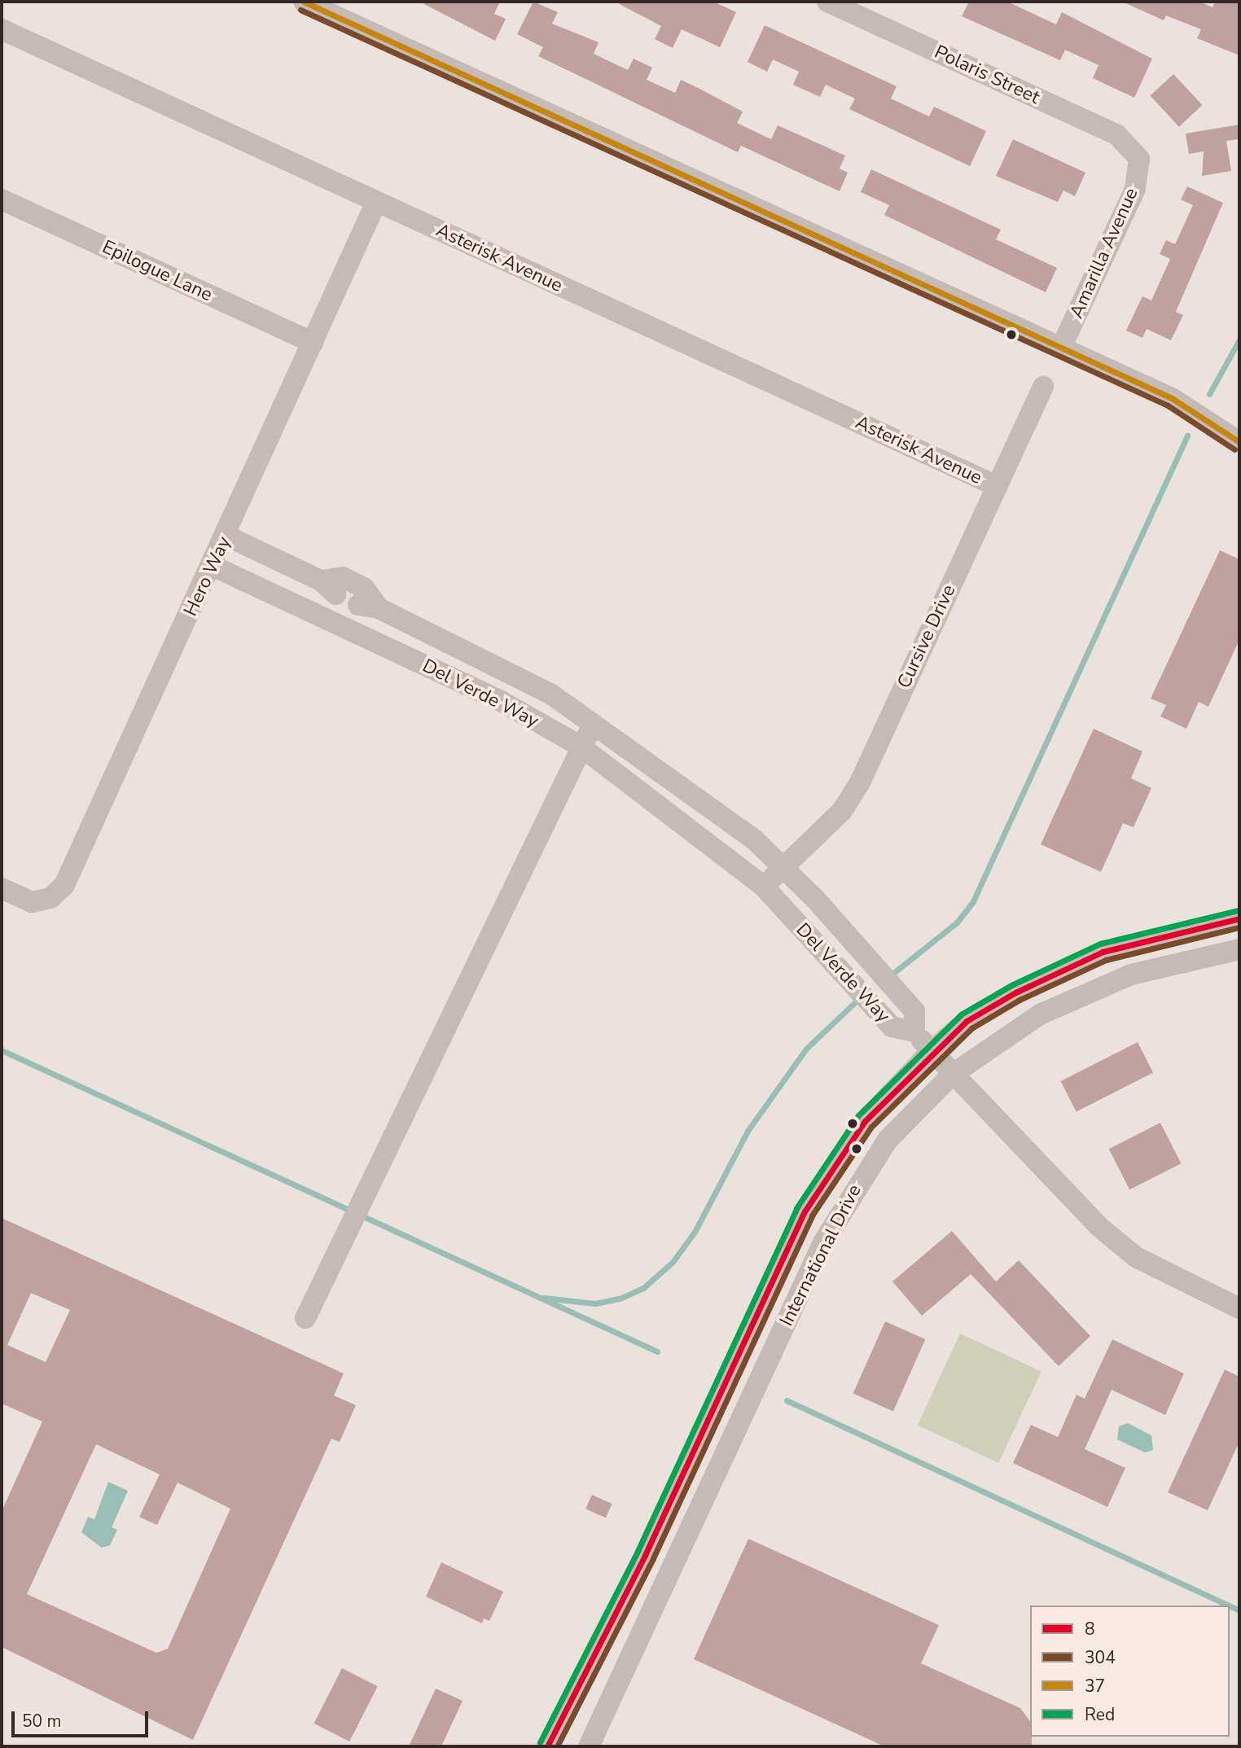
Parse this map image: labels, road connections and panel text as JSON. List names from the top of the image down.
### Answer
{
  "streets": {
    "street": [
      "Polaris Street",
      "Amarilla Avenue",
      "Asterisk Avenue",
      "Epilogue Lane",
      "Hero Way",
      "Cursive Drive",
      "Del Verde Way",
      "International Drive"
    ]
  },
  "crossings": [
    ["Polaris Street", "Amarilla Avenue"],
    ["Asterisk Avenue", "Hero Way"],
    ["Asterisk Avenue", "Cursive Drive"],
    ["Epilogue Lane", "Hero Way"],
    ["Hero Way", "Del Verde Way"],
    ["Cursive Drive", "Del Verde Way"]
  ],
  "lines": [
    "transit line 37",
    "transit line 304",
    "transit line Red",
    "transit line 8"
  ],
  "legend": [
    "8",
    "304",
    "37",
    "Red"
  ],
  "scale_bar": "50 m"
}
